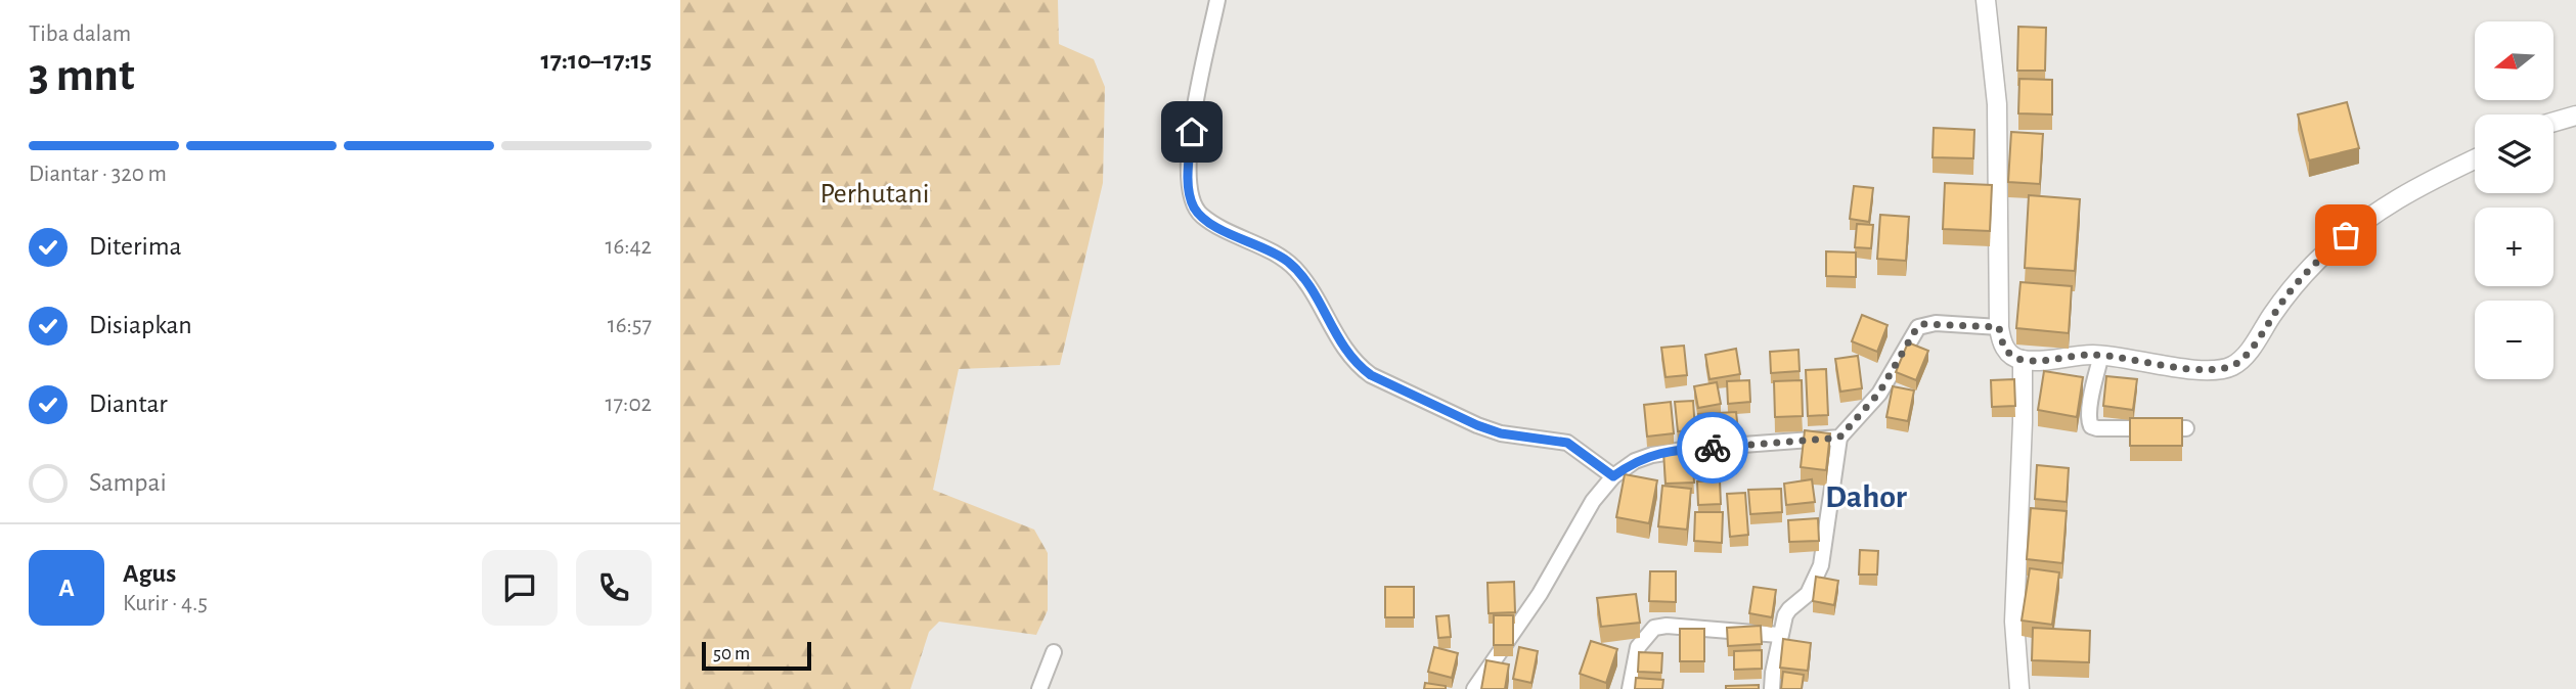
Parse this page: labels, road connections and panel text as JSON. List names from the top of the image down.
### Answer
{
  "districts": ["Dahor"],
  "parks": ["Perhutani"],
  "scale_bar": "50 m",
  "north": "left",
  "page": {
    "heading": ["3 mnt", "Tiba dalam", "17:10–17:15"],
    "panel": ["Agus", "Kurir · 4.5"],
    "map_buttons": ["+", "−"],
    "bar": "Diantar · 320 m",
    "list": [
      ["Diterima", "16:42"],
      ["Disiapkan", "16:57"],
      ["Diantar", "17:02"],
      "Sampai"
    ],
    "round": "A",
    "scale": "50 m"
  }
}
